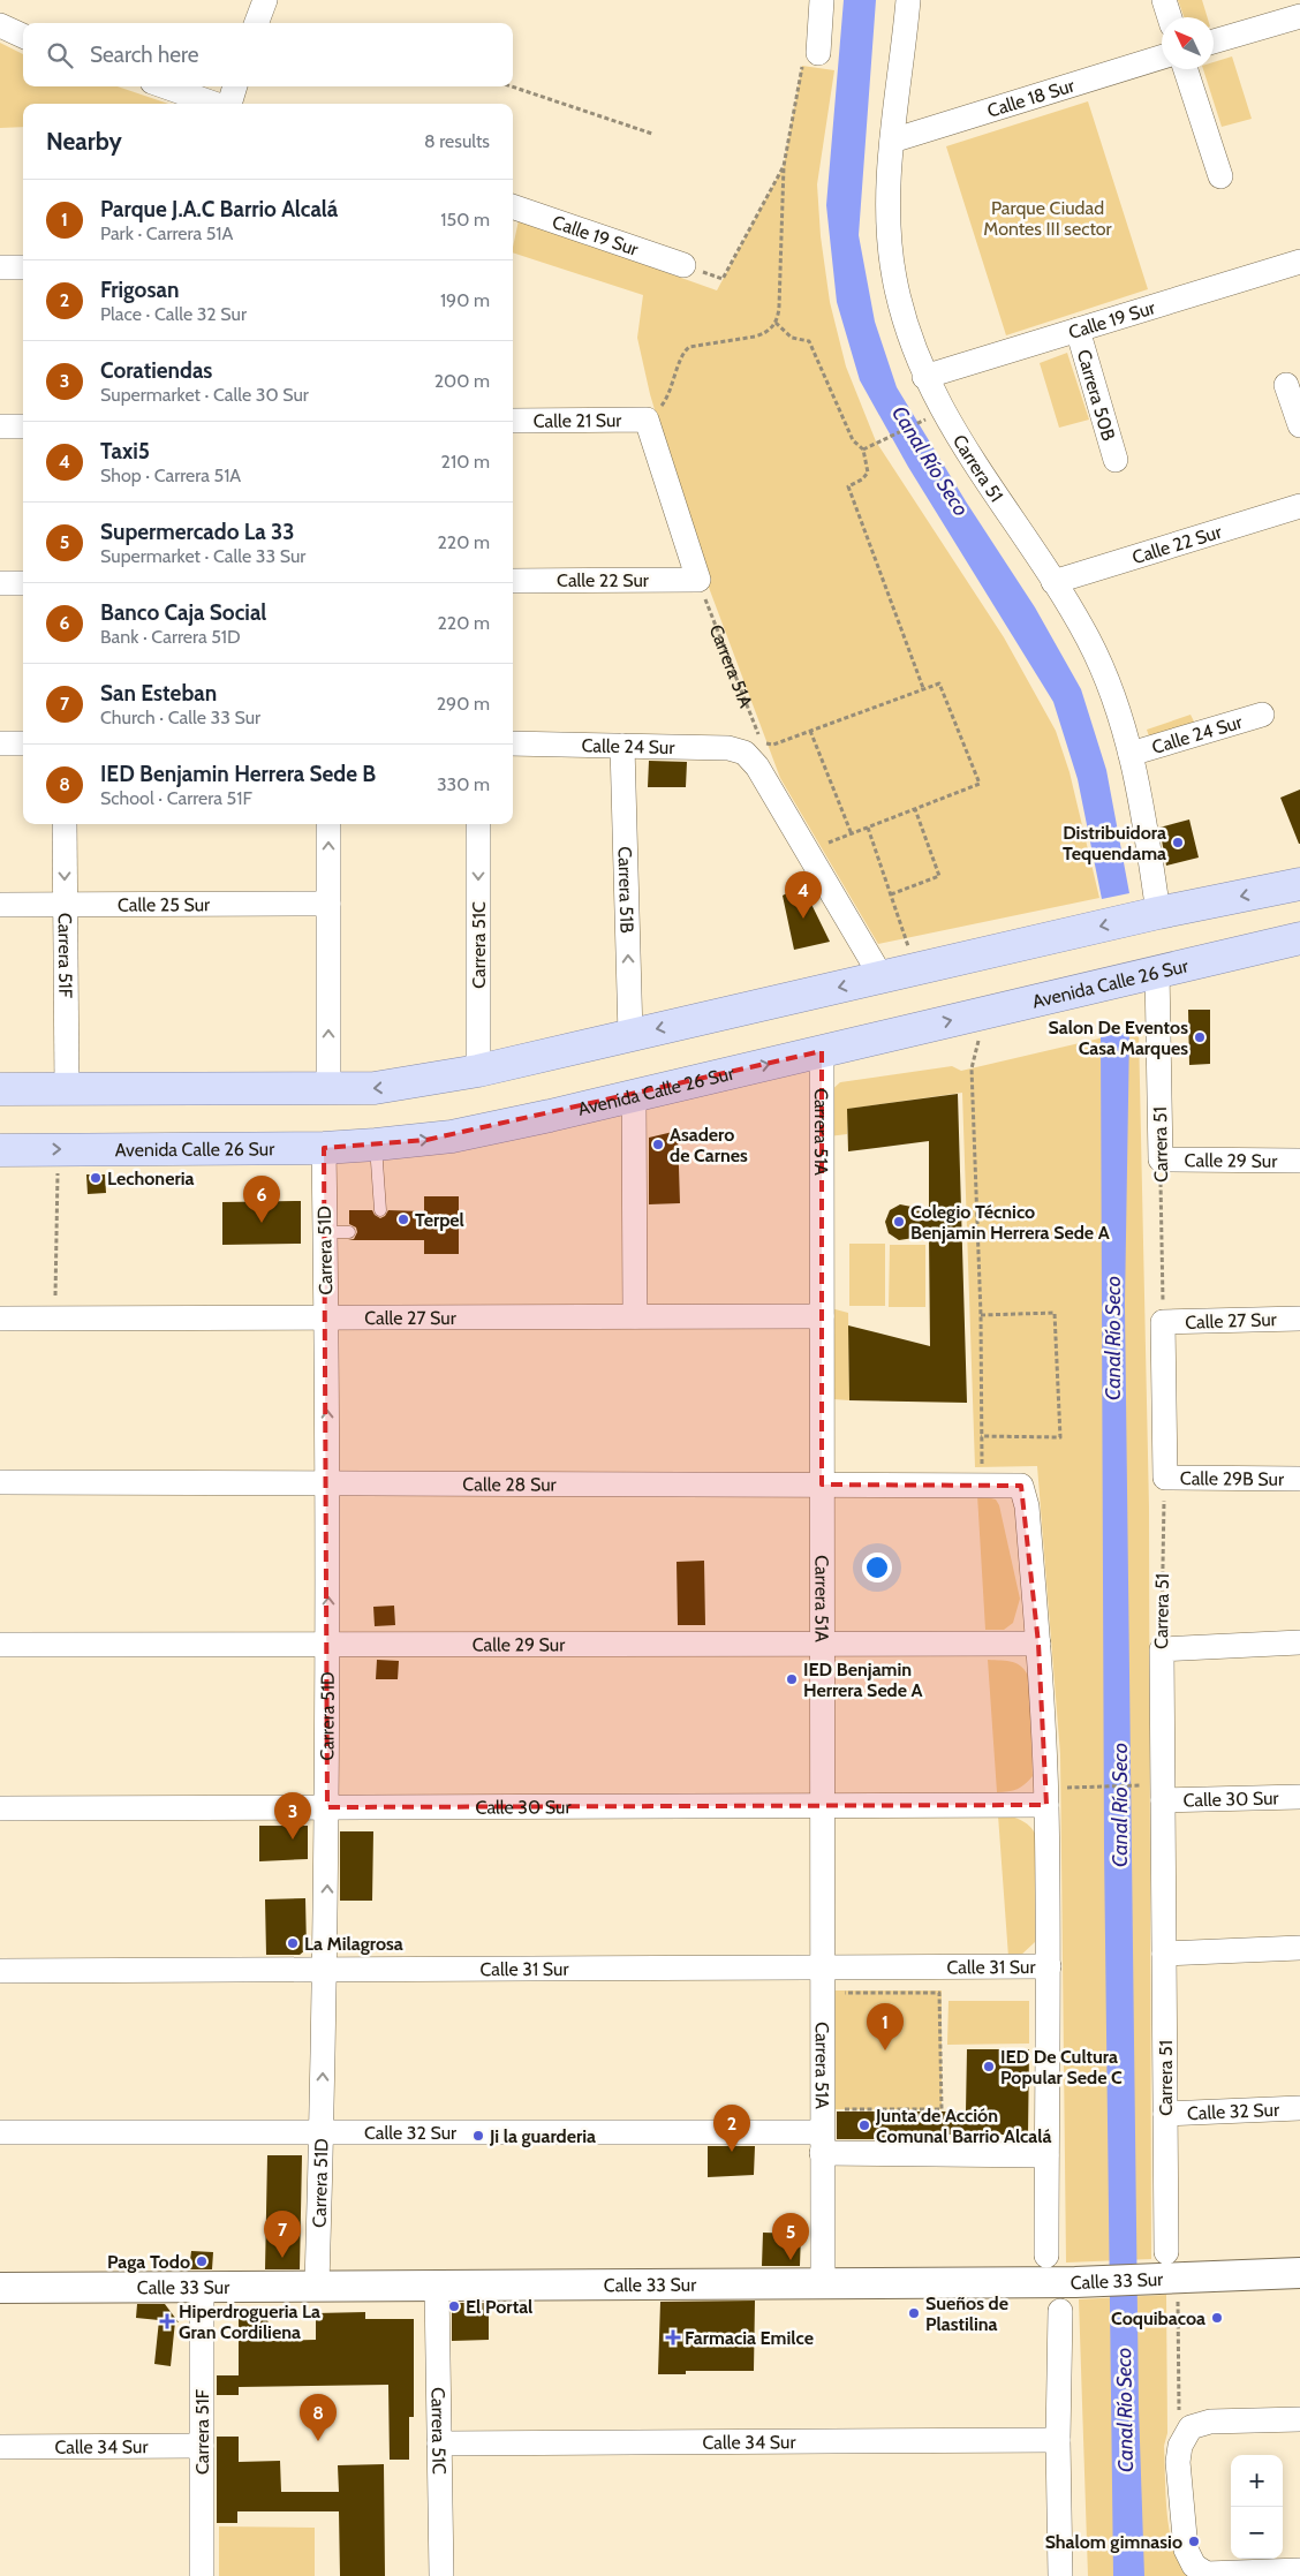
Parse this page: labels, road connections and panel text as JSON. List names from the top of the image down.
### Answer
{
  "streets": {
    "main road": ["Avenida Calle 26 Sur"],
    "street": [
      "Calle 18 Sur",
      "Calle 19 Sur",
      "Carrera 50B",
      "Calle 21 Sur",
      "Carrera 51",
      "Calle 22 Sur",
      "Carrera 51A",
      "Calle 24 Sur",
      "Carrera 51B",
      "Calle 25 Sur",
      "Carrera 51C",
      "Carrera 51F",
      "Calle 29 Sur",
      "Carrera 51D",
      "Calle 27 Sur",
      "Calle 29B Sur",
      "Calle 28 Sur",
      "Calle 30 Sur",
      "Calle 31 Sur",
      "Calle 32 Sur",
      "Calle 33 Sur",
      "Calle 34 Sur"
    ]
  },
  "crossings": [
    ["Calle 18 Sur", "Carrera 51"],
    ["Calle 19 Sur", "Carrera 50B"],
    ["Calle 19 Sur", "Carrera 51"],
    ["Carrera 51", "Calle 22 Sur"],
    ["Carrera 51", "Calle 24 Sur"],
    ["Carrera 51", "Avenida Calle 26 Sur"],
    ["Carrera 51", "Calle 29 Sur"],
    ["Carrera 51", "Calle 27 Sur"],
    ["Carrera 51", "Calle 29B Sur"],
    ["Carrera 51", "Calle 30 Sur"],
    ["Carrera 51", "Calle 32 Sur"],
    ["Carrera 51", "Calle 33 Sur"],
    ["Calle 22 Sur", "Carrera 51A"],
    ["Carrera 51A", "Calle 24 Sur"],
    ["Carrera 51A", "Avenida Calle 26 Sur"],
    ["Carrera 51A", "Calle 29 Sur"],
    ["Carrera 51A", "Calle 27 Sur"],
    ["Carrera 51A", "Calle 28 Sur"],
    ["Carrera 51A", "Calle 30 Sur"],
    ["Carrera 51A", "Calle 31 Sur"],
    ["Carrera 51A", "Calle 32 Sur"],
    ["Carrera 51A", "Calle 33 Sur"],
    ["Calle 24 Sur", "Carrera 51B"],
    ["Calle 25 Sur", "Carrera 51F"],
    ["Carrera 51C", "Calle 33 Sur"],
    ["Carrera 51C", "Calle 34 Sur"],
    ["Carrera 51F", "Calle 33 Sur"],
    ["Carrera 51F", "Calle 34 Sur"],
    ["Avenida Calle 26 Sur", "Carrera 51D"],
    ["Calle 29 Sur", "Carrera 51D"],
    ["Calle 29 Sur", "Calle 28 Sur"],
    ["Carrera 51D", "Calle 27 Sur"],
    ["Carrera 51D", "Calle 28 Sur"],
    ["Carrera 51D", "Calle 30 Sur"],
    ["Carrera 51D", "Calle 31 Sur"],
    ["Carrera 51D", "Calle 32 Sur"],
    ["Carrera 51D", "Calle 33 Sur"]
  ],
  "one_way": ["Carrera 51B", "Carrera 51D"],
  "water": ["Canal Río Seco"],
  "parks": ["Parque Ciudad Montes III sector"],
  "places": {
    "other": [
      "Distribuidora Tequendama",
      "Salon De Eventos Casa Marques",
      "Asadero de Carnes",
      "Lechoneria",
      "Terpel",
      "Colegio Técnico Benjamin Herrera Sede A",
      "IED Benjamin Herrera Sede A",
      "La Milagrosa",
      "IED De Cultura Popular Sede C",
      "Junta de Acción Comunal Barrio Alcalá",
      "Ji la guarderia",
      "Paga Todo",
      "El Portal",
      "Sueños de Plastilina",
      "Coquibacoa",
      "Shalom gimnasio"
    ],
    "health": ["Hiperdrogueria La Gran Cordiliena", "Farmacia Emilce"]
  },
  "north": "top left",
  "page": {
    "search": "Search here",
    "heading": ["Nearby", "8 results"],
    "list": [
      {
        "mark": "1",
        "name": "Parque J.A.C Barrio Alcalá",
        "note": "Park · Carrera 51A",
        "value": "150 m"
      },
      {
        "mark": "2",
        "name": "Frigosan",
        "note": "Place · Calle 32 Sur",
        "value": "190 m"
      },
      {
        "mark": "3",
        "name": "Coratiendas",
        "note": "Supermarket · Calle 30 Sur",
        "value": "200 m"
      },
      {
        "mark": "4",
        "name": "Taxi5",
        "note": "Shop · Carrera 51A",
        "value": "210 m"
      },
      {
        "mark": "5",
        "name": "Supermercado La 33",
        "note": "Supermarket · Calle 33 Sur",
        "value": "220 m"
      },
      {
        "mark": "6",
        "name": "Banco Caja Social",
        "note": "Bank · Carrera 51D",
        "value": "220 m"
      },
      {
        "mark": "7",
        "name": "San Esteban",
        "note": "Church · Calle 33 Sur",
        "value": "290 m"
      },
      {
        "mark": "8",
        "name": "IED Benjamin Herrera Sede B",
        "note": "School · Carrera 51F",
        "value": "330 m"
      }
    ],
    "pins": [
      "4",
      "6",
      "3",
      "1",
      "2",
      "7",
      "5",
      "8"
    ],
    "map_buttons": ["+", "−"]
  }
}
